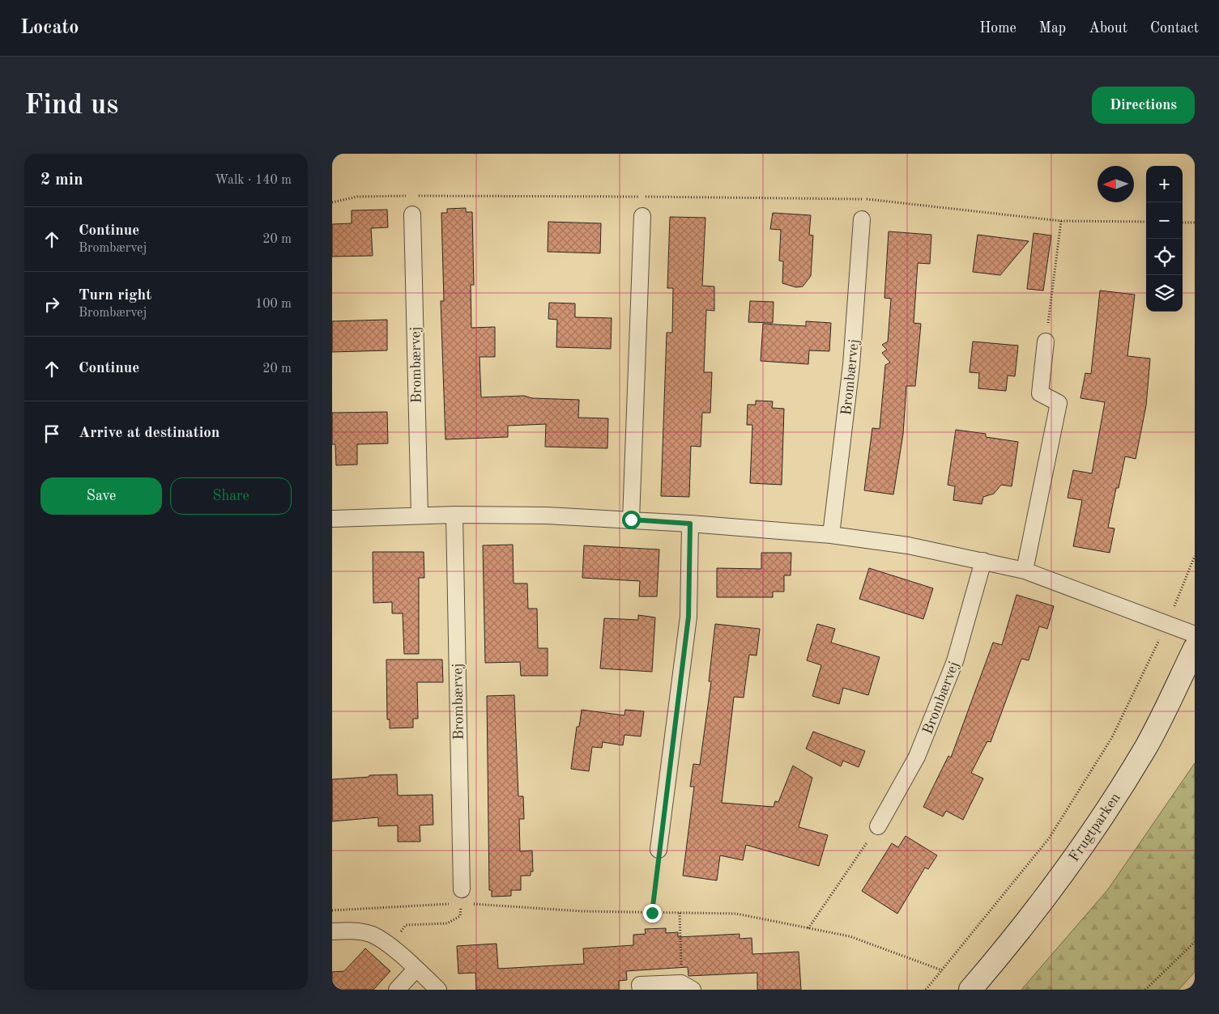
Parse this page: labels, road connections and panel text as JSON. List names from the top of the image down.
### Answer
{
  "streets": {
    "street": ["Brombærvej", "Frugtparken"]
  },
  "north": "left",
  "page": {
    "header": "Locato",
    "nav": [
      "Home",
      "Map",
      "About",
      "Contact"
    ],
    "buttons": [
      "Directions",
      ["Save", "Share"]
    ],
    "title": "Find us",
    "heading": ["2 min", "Walk · 140 m"],
    "map_buttons": ["+", "−"],
    "list": [
      ["Continue", "Brombærvej", "20 m"],
      ["Turn right", "Brombærvej", "100 m"],
      ["Continue", "20 m"],
      "Arrive at destination"
    ]
  }
}
